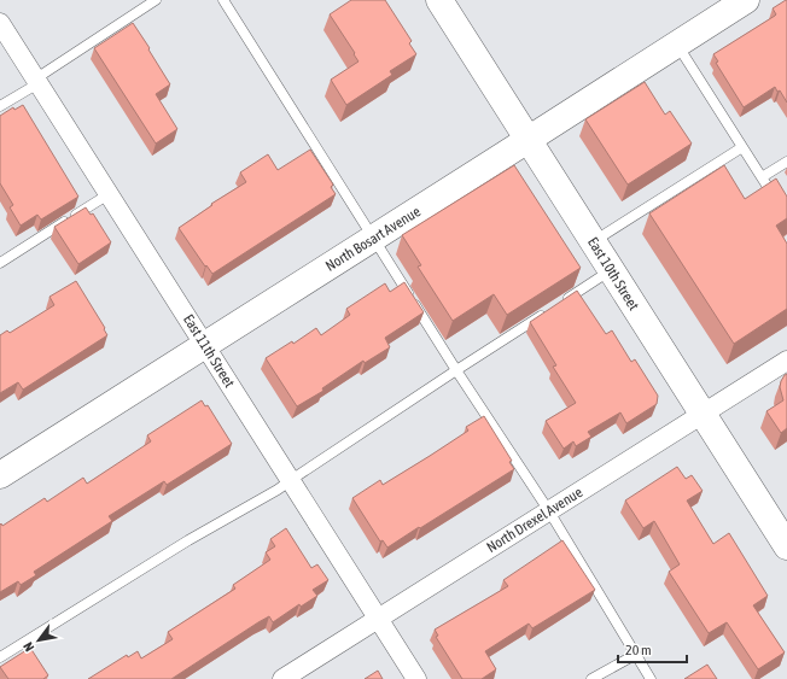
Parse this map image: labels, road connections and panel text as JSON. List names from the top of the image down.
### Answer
{
  "streets": {
    "street": [
      "North Bosart Avenue",
      "East 10th Street",
      "East 11th Street",
      "North Drexel Avenue"
    ]
  },
  "crossings": [
    ["North Bosart Avenue", "East 10th Street"],
    ["North Bosart Avenue", "East 11th Street"],
    ["East 10th Street", "North Drexel Avenue"],
    ["East 11th Street", "North Drexel Avenue"]
  ],
  "scale_bar": "20 m",
  "north": "bottom left"
}
